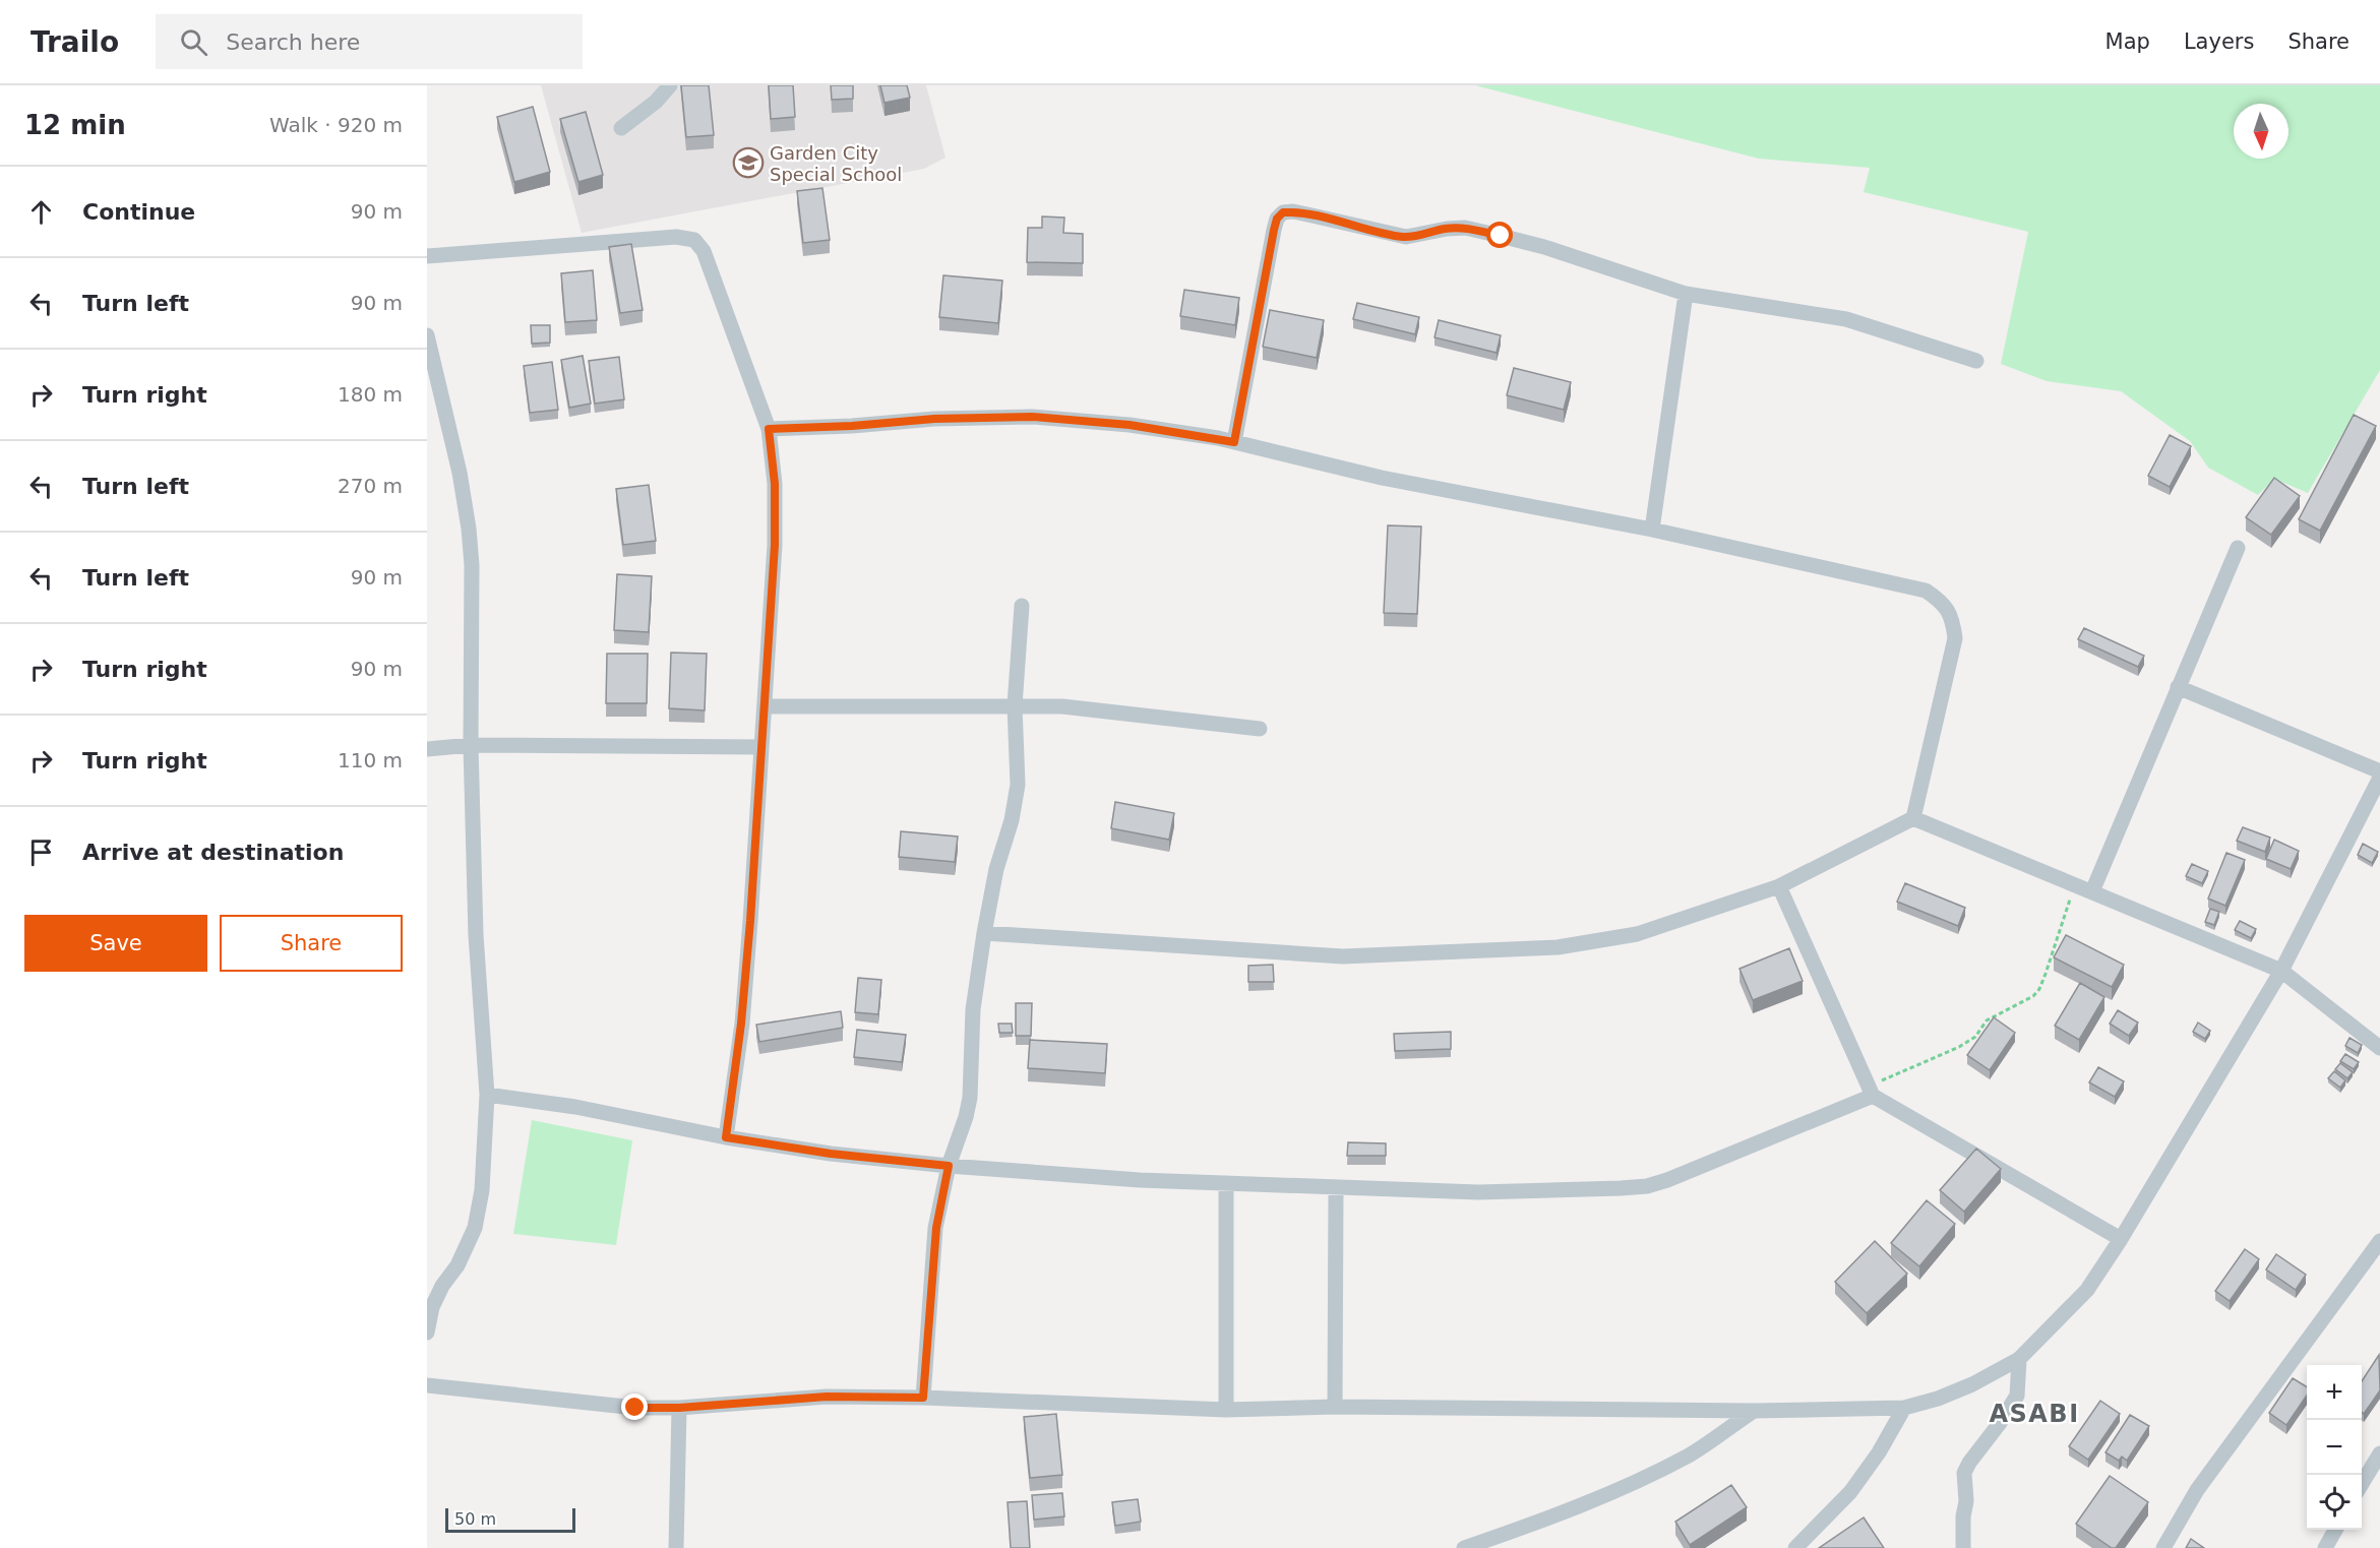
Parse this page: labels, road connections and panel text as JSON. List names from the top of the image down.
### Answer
{
  "districts": ["ASABI"],
  "places": {
    "school or university": ["Garden City Special School"]
  },
  "scale_bar": "50 m",
  "north": "bottom",
  "page": {
    "header": "Trailo",
    "search": "Search here",
    "nav": ["Map", "Layers", "Share"],
    "heading": ["12 min", "Walk · 920 m"],
    "list": [
      ["Continue", "90 m"],
      ["Turn left", "90 m"],
      ["Turn right", "180 m"],
      ["Turn left", "270 m"],
      ["Turn left", "90 m"],
      ["Turn right", "90 m"],
      ["Turn right", "110 m"],
      "Arrive at destination"
    ],
    "buttons": ["Save", "Share"],
    "map_buttons": ["+", "−"],
    "scale": "50 m"
  }
}
